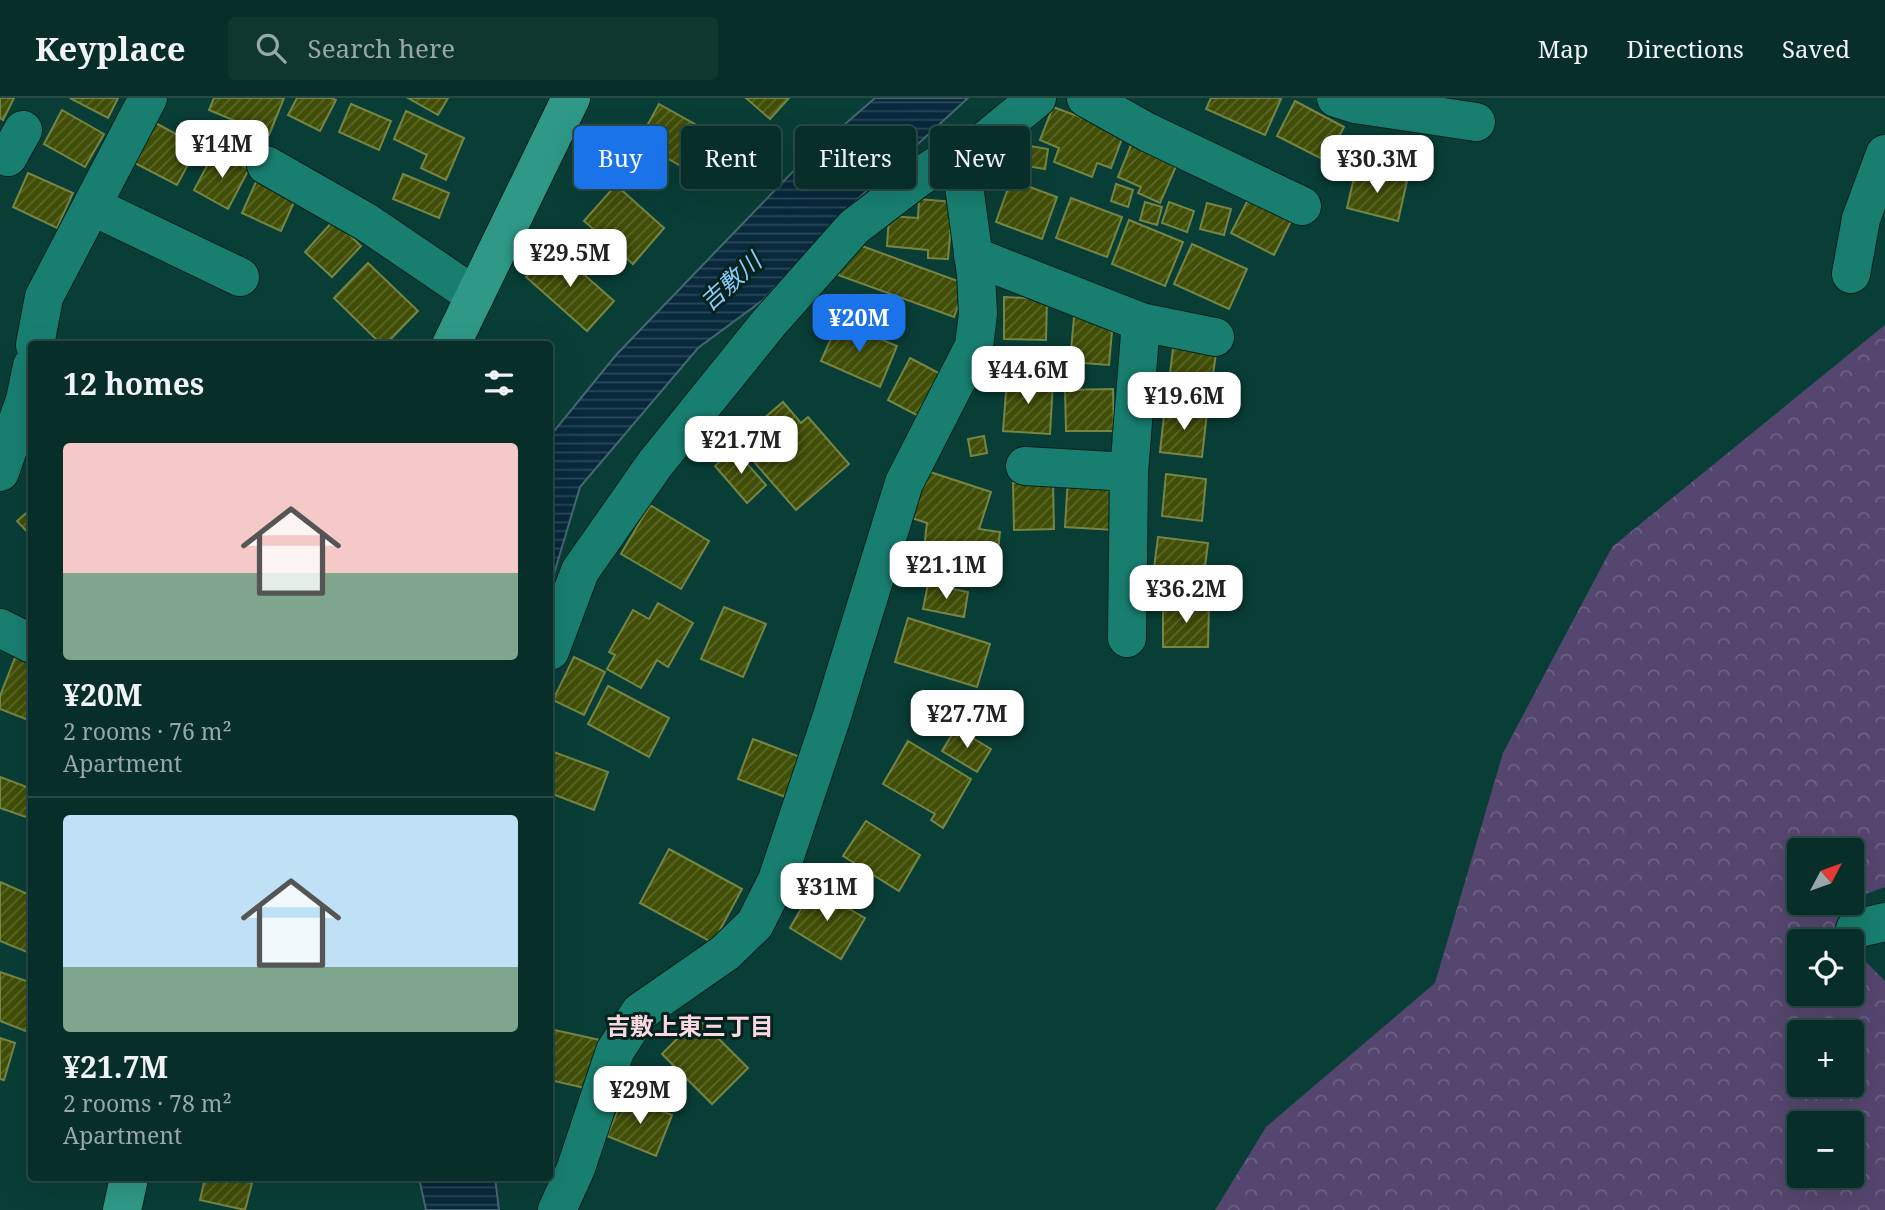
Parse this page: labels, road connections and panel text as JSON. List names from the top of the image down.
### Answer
{
  "districts": ["吉敷上東三丁目"],
  "water": ["吉敷川"],
  "north": "top right",
  "page": {
    "header": "Keyplace",
    "search": "Search here",
    "nav": ["Map", "Directions", "Saved"],
    "price": [
      "¥14M",
      "¥30.3M",
      "¥29.5M",
      "¥20M",
      "¥44.6M",
      "¥19.6M",
      "¥21.7M",
      "¥21.1M",
      "¥36.2M",
      "¥27.7M",
      "¥31M",
      "¥29M"
    ],
    "chip": [
      "Buy",
      "Rent",
      "Filters",
      "New"
    ],
    "heading": "12 homes",
    "list": [
      {
        "name": "¥20M",
        "note": "2 rooms · 76 m² · Apartment"
      },
      {
        "name": "¥21.7M",
        "note": "2 rooms · 78 m² · Apartment"
      }
    ],
    "map_buttons": ["+", "−"]
  }
}
